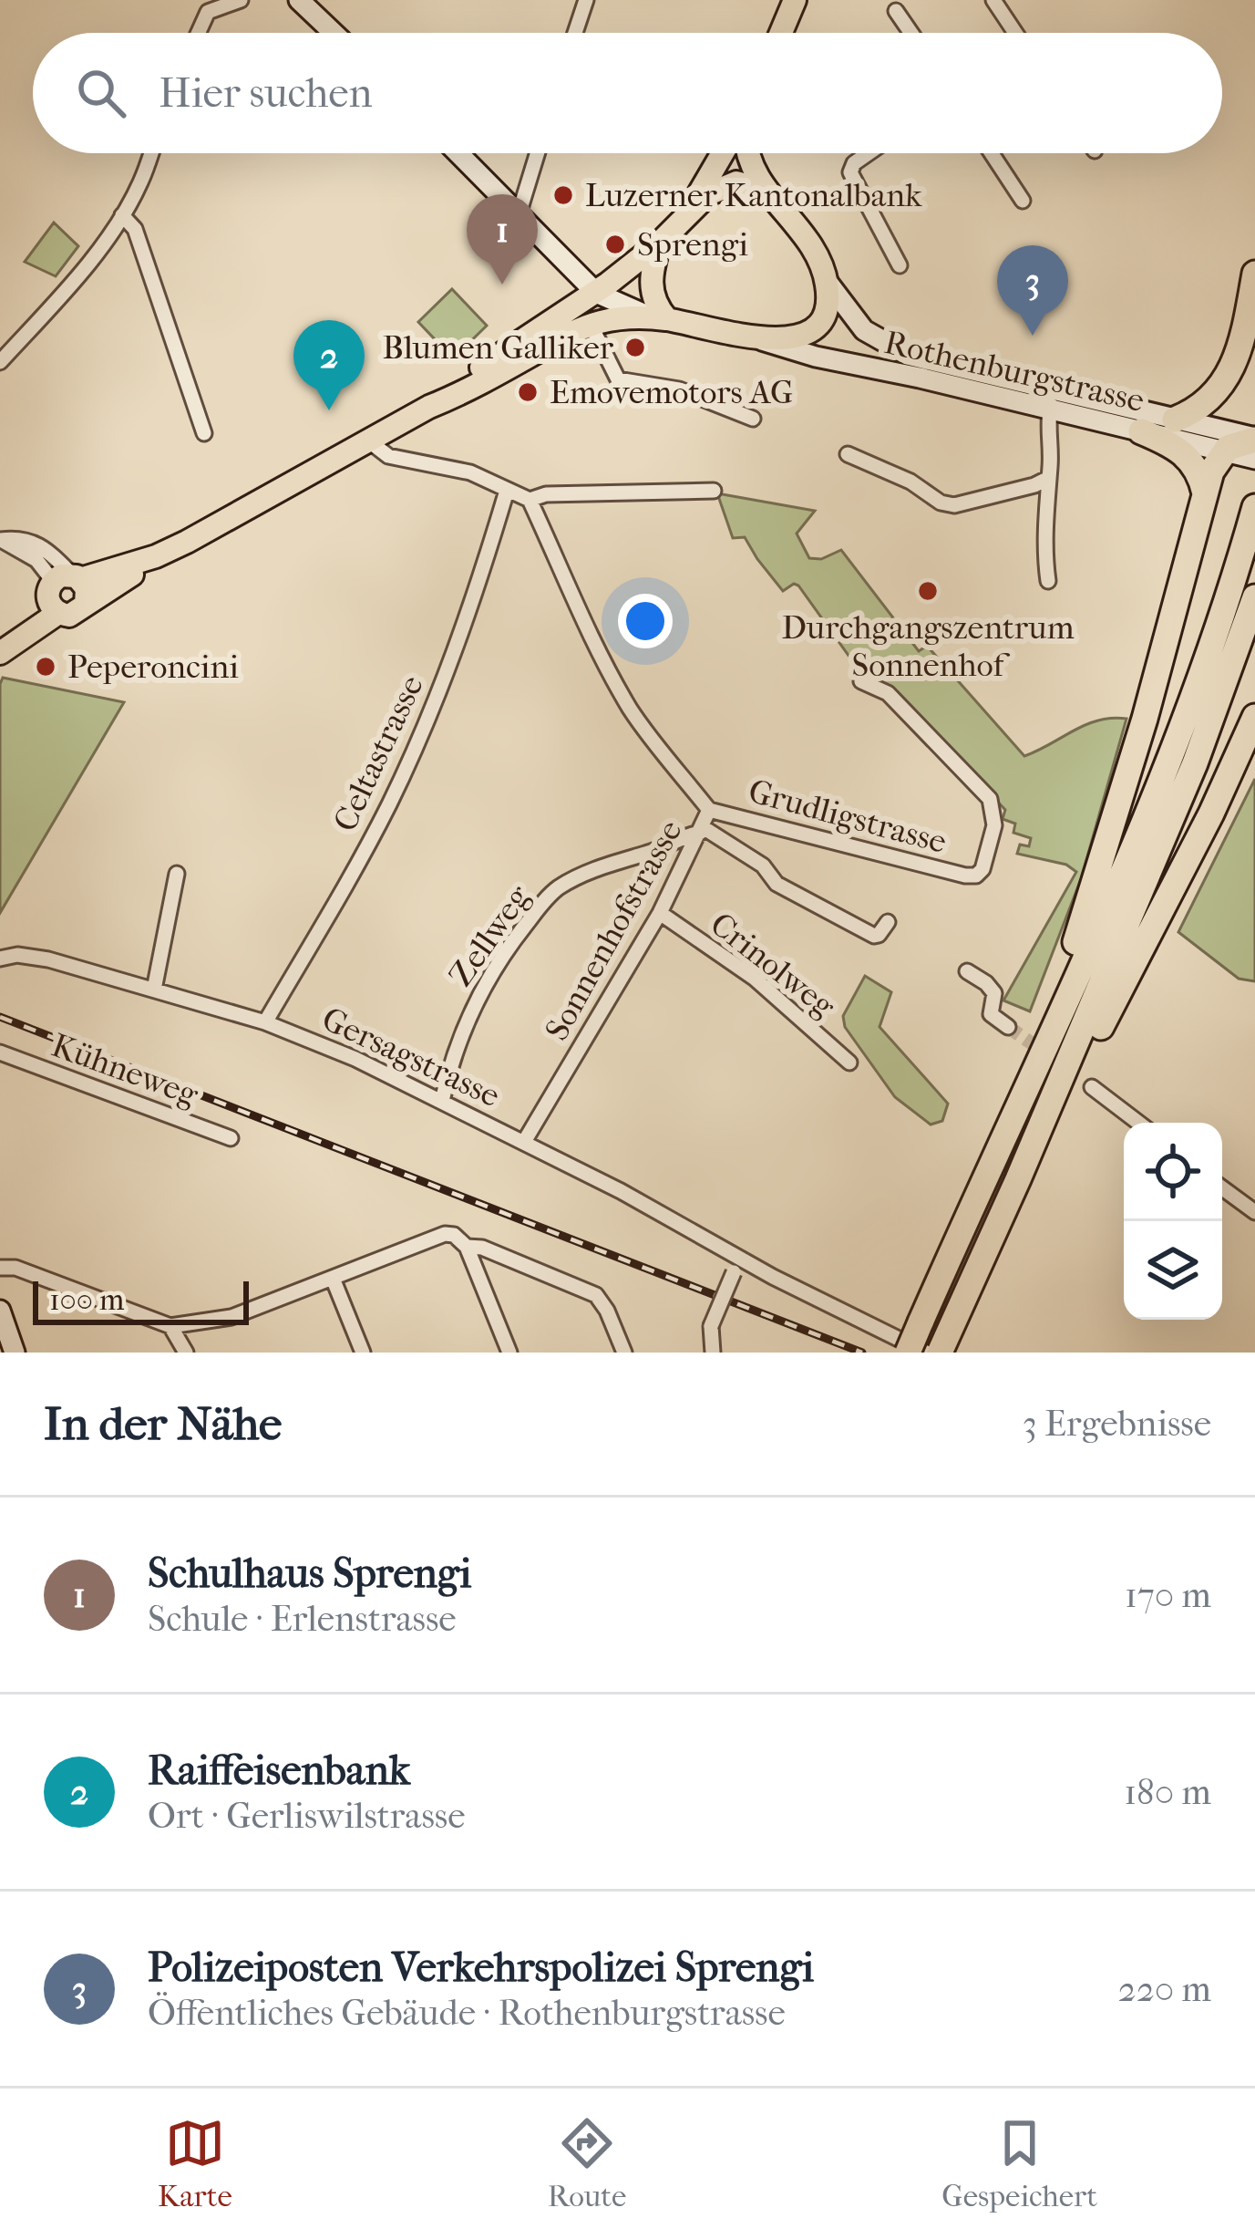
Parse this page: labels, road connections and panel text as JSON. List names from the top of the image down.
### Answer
{
  "streets": {
    "main road": ["Rothenburgstrasse"],
    "street": [
      "Celtastrasse",
      "Grudligstrasse",
      "Sonnenhofstrasse",
      "Zellweg",
      "Crinolweg",
      "Gersagstrasse",
      "Kühneweg"
    ]
  },
  "crossings": [
    ["Celtastrasse", "Gersagstrasse"],
    ["Grudligstrasse", "Sonnenhofstrasse"],
    ["Sonnenhofstrasse", "Zellweg"],
    ["Sonnenhofstrasse", "Crinolweg"],
    ["Sonnenhofstrasse", "Gersagstrasse"],
    ["Zellweg", "Gersagstrasse"]
  ],
  "places": [
    "Luzerner Kantonalbank",
    "Sprengi",
    "Blumen Galliker",
    "Emovemotors AG",
    "Durchgangszentrum Sonnenhof",
    "Peperoncini"
  ],
  "scale_bar": "100 m",
  "page": {
    "search": "Hier suchen",
    "pins": ["1", "3", "2"],
    "scale": "100 m",
    "heading": ["In der Nähe", "3 Ergebnisse"],
    "list": [
      {
        "mark": "1",
        "name": "Schulhaus Sprengi",
        "note": "Schule · Erlenstrasse",
        "value": "170 m"
      },
      {
        "mark": "2",
        "name": "Raiffeisenbank",
        "note": "Ort · Gerliswilstrasse",
        "value": "180 m"
      },
      {
        "mark": "3",
        "name": "Polizeiposten Verkehrspolizei Sprengi",
        "note": "Öffentliches Gebäude · Rothenburgstrasse",
        "value": "220 m"
      }
    ],
    "nav": ["Karte", "Route", "Gespeichert"]
  }
}
